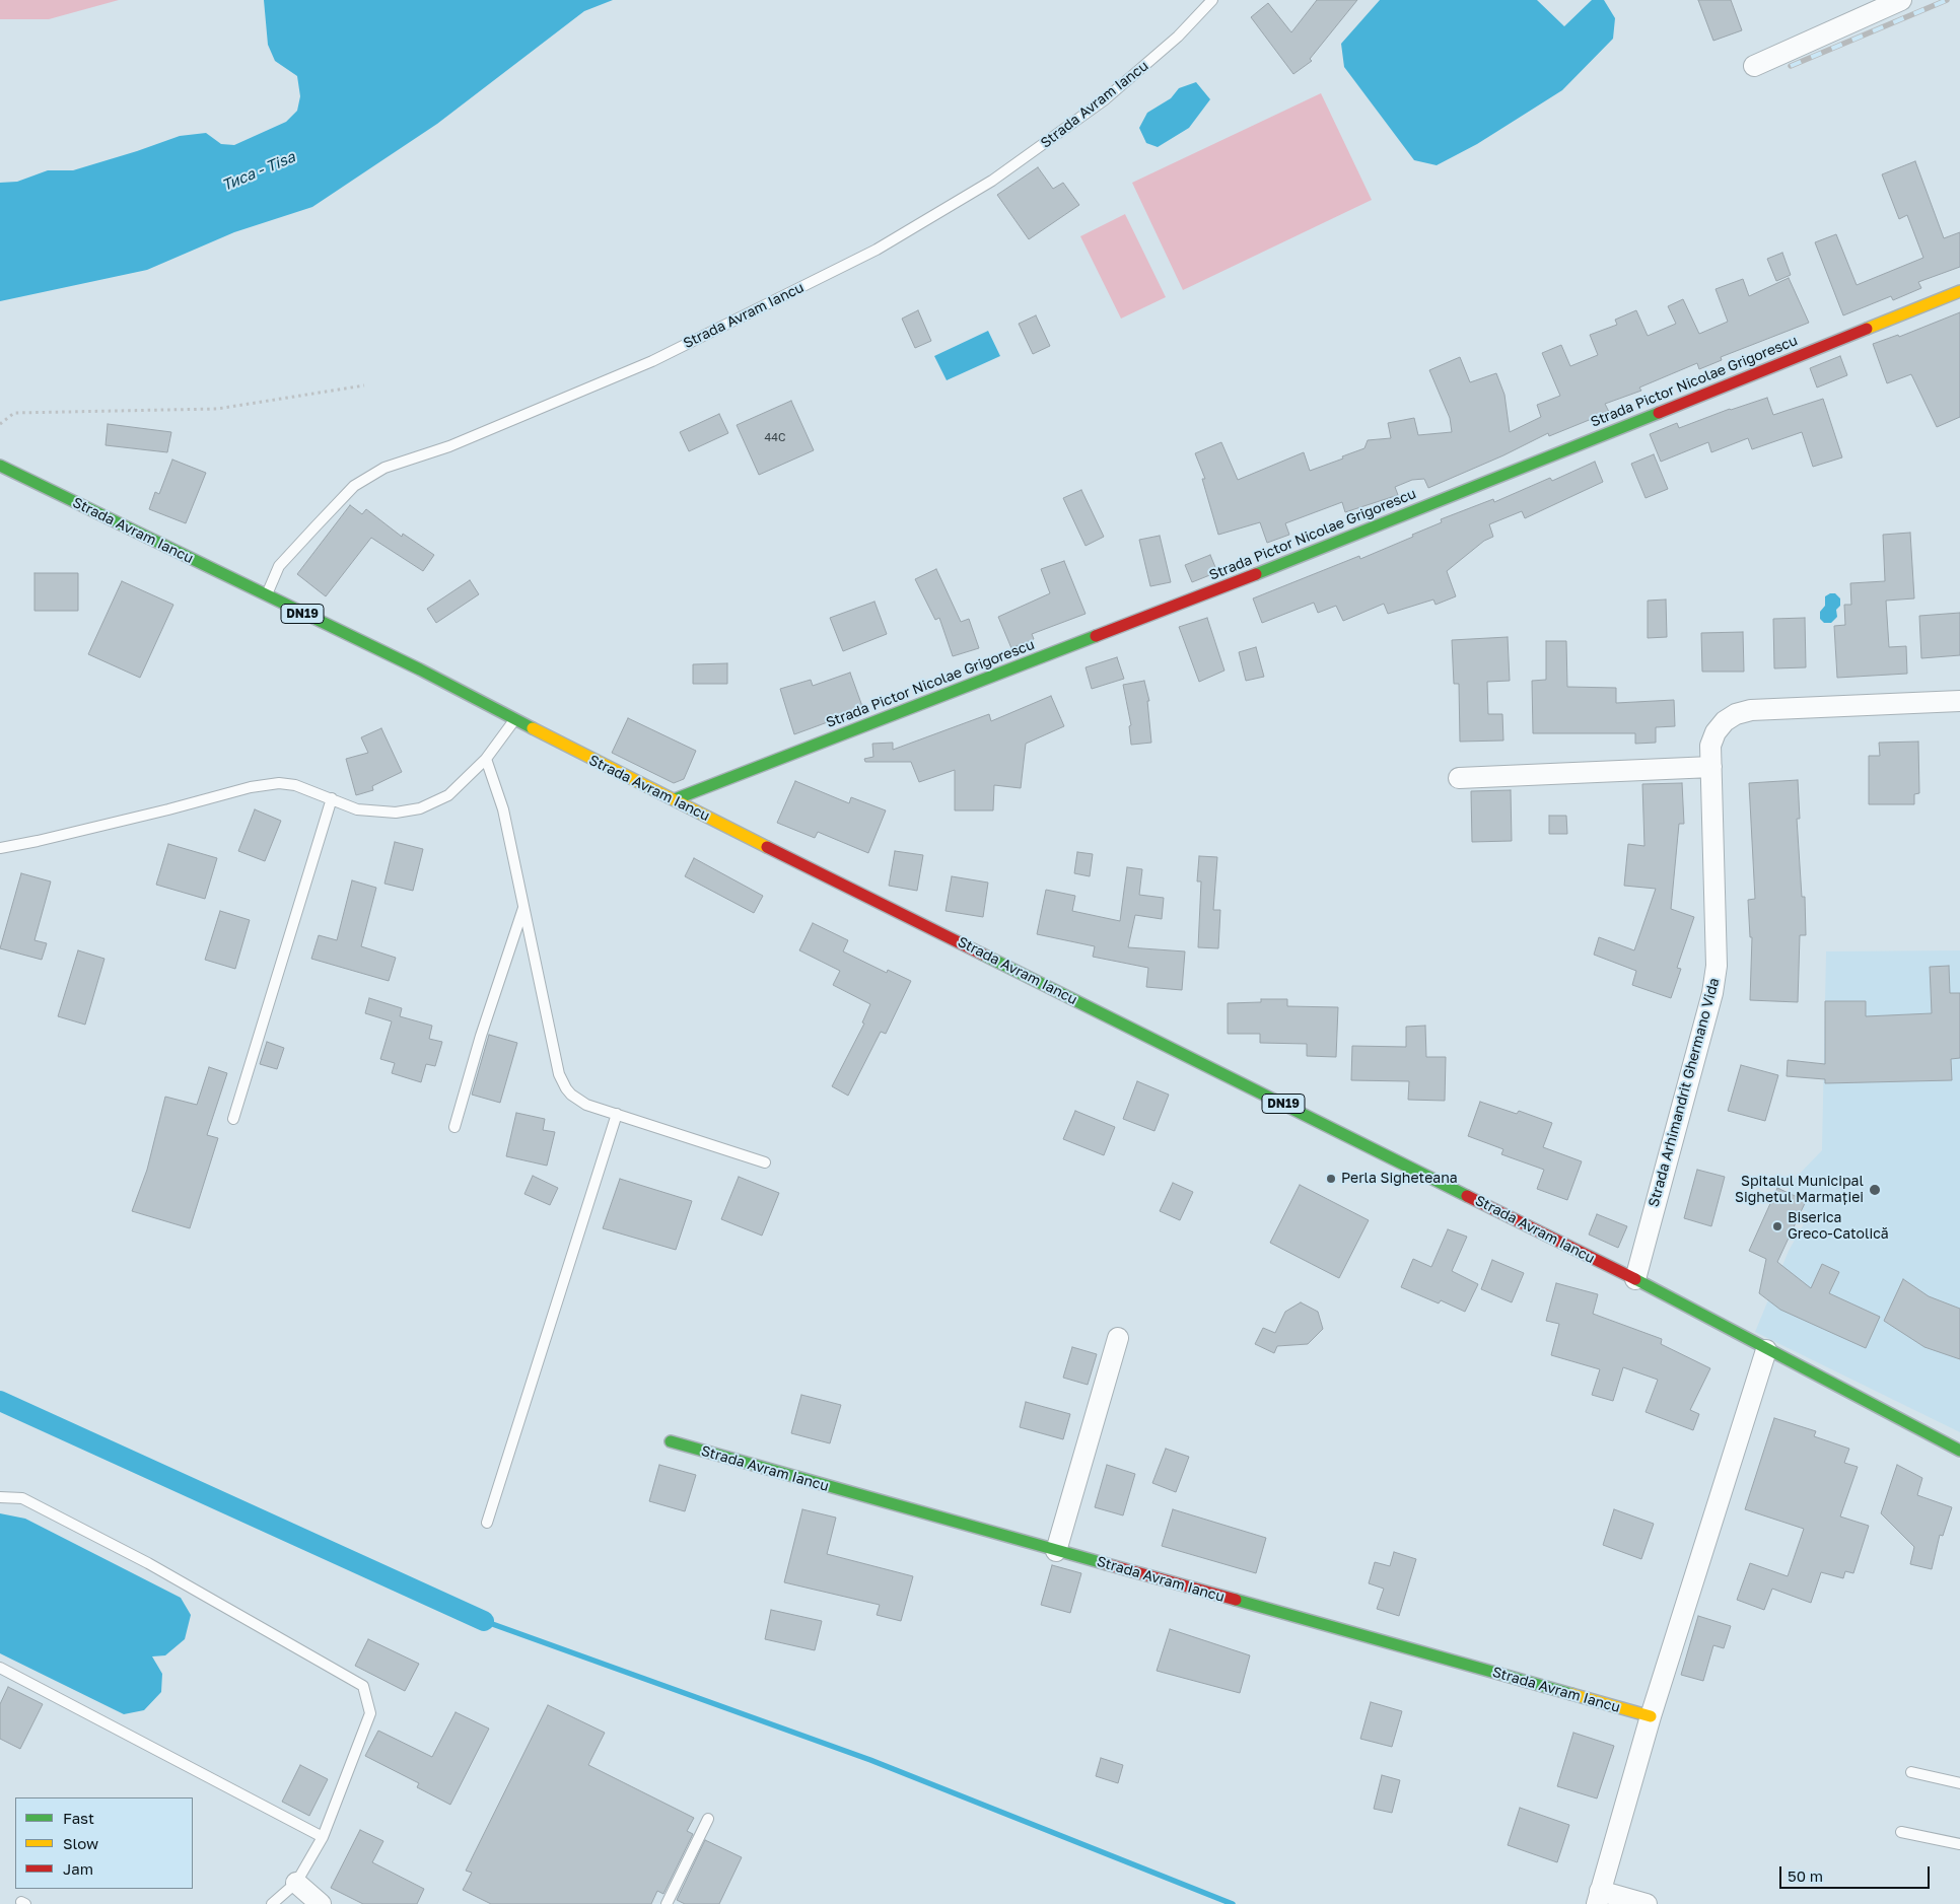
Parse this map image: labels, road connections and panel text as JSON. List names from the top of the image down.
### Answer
{
  "streets": {
    "main road": ["Strada Avram Iancu", "Strada Pictor Nicolae Grigorescu", "DN19"],
    "street": ["Strada Arhimandrit Ghermano Vida"]
  },
  "crossings": [
    ["Strada Avram Iancu", "Strada Pictor Nicolae Grigorescu"],
    ["Strada Avram Iancu", "Strada Arhimandrit Ghermano Vida"]
  ],
  "water": ["Тиса - Tisa"],
  "places": ["Perla Sigheteana", "Spitalul Municipal Sighetul Marmației", "Biserica Greco-Catolică"],
  "house_numbers": ["44C"],
  "legend": ["Fast", "Slow", "Jam"],
  "scale_bar": "50 m"
}
